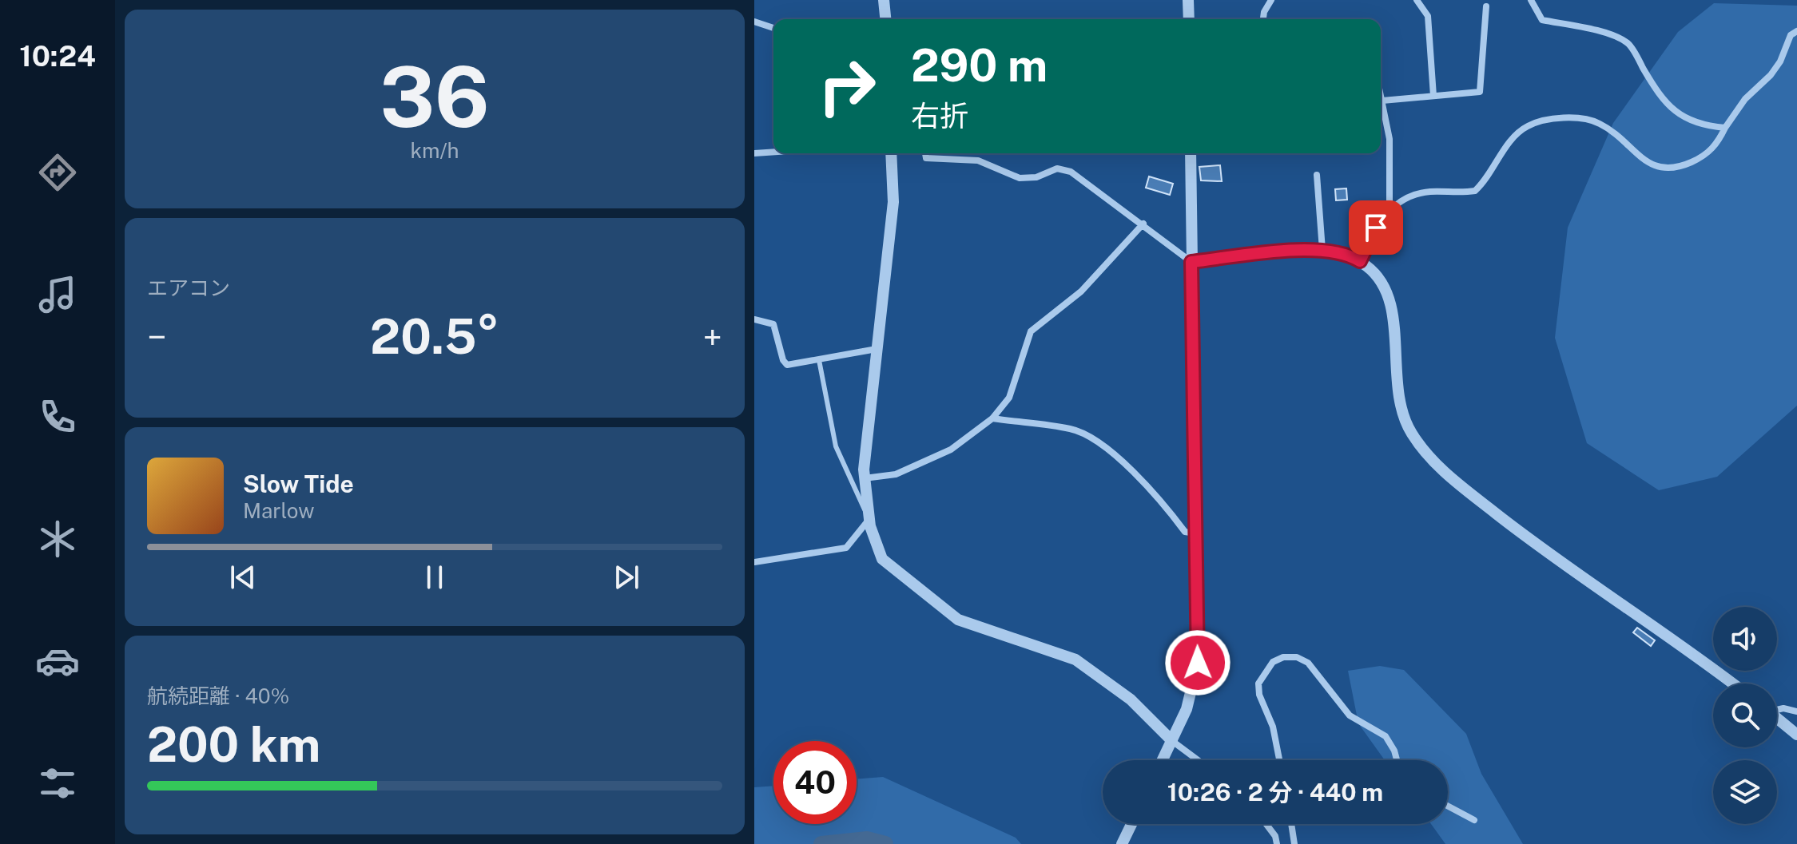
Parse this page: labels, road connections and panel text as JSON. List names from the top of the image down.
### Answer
{
  "page": {
    "tabs": "10:24",
    "tile": [
      ["36", "km/h"],
      "エアコン",
      ["航続距離 · 40%", "200 km"]
    ],
    "turn": ["290 m", "右折"],
    "heat": ["−", "20.5°", "+"],
    "song": ["Slow Tide", "Marlow"],
    "limit": "40",
    "trip": "10:26 · 2 分 · 440 m"
  }
}
